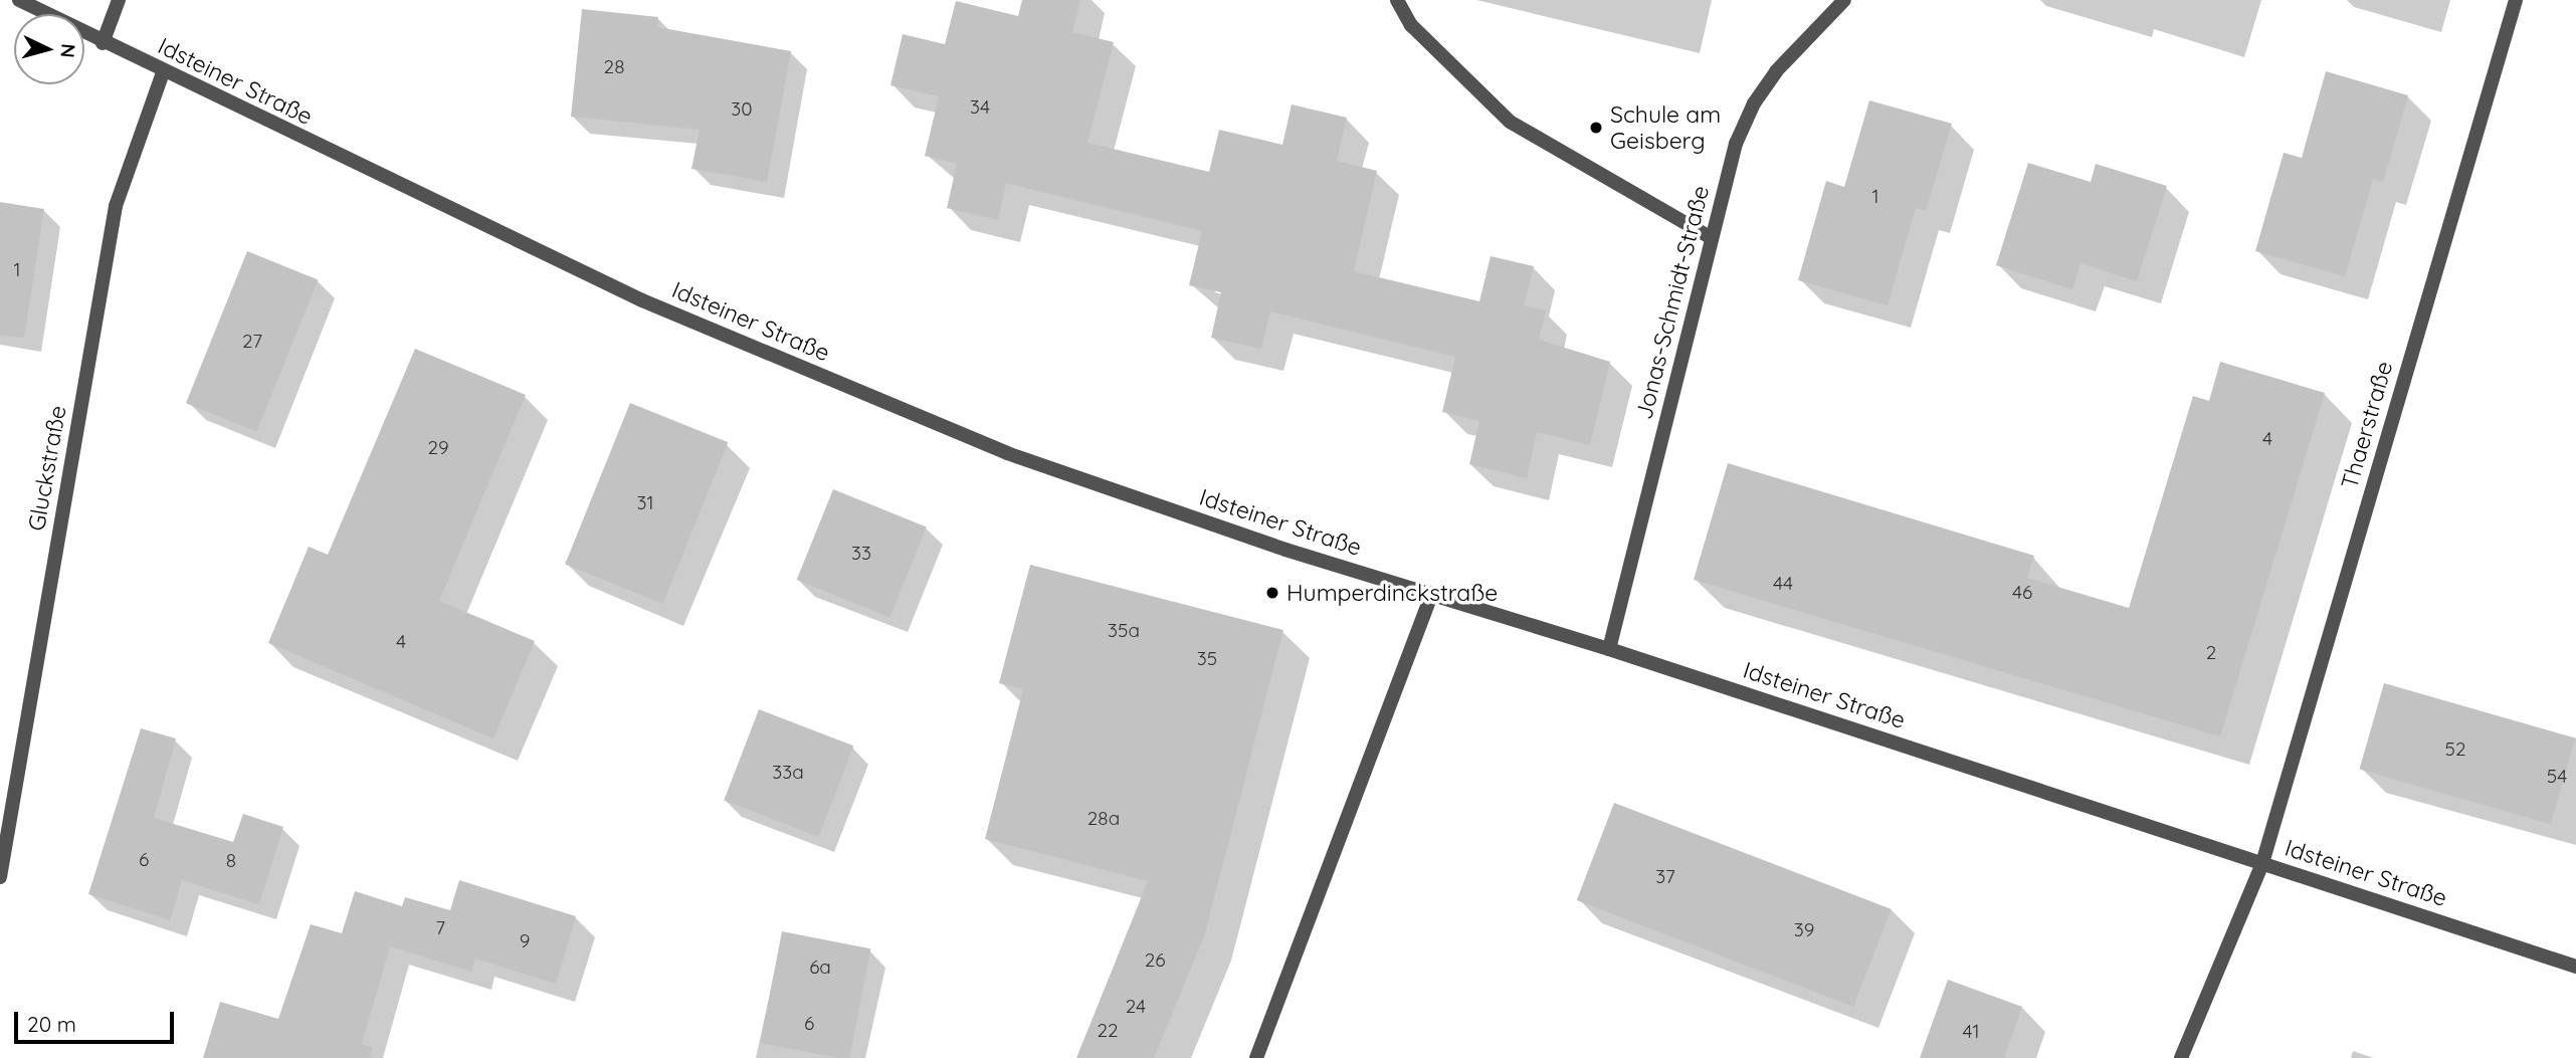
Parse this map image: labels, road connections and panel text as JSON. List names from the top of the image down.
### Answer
{
  "streets": {
    "street": [
      "Idsteiner Straße",
      "Jonas-Schmidt-Straße",
      "Thaerstraße",
      "Gluckstraße"
    ]
  },
  "crossings": [
    ["Idsteiner Straße", "Jonas-Schmidt-Straße"],
    ["Idsteiner Straße", "Thaerstraße"],
    ["Idsteiner Straße", "Gluckstraße"]
  ],
  "places": ["Schule am Geisberg", "Humperdinckstraße"],
  "house_numbers": [
    "28",
    "34",
    "30",
    "1",
    "1",
    "27",
    "4",
    "29",
    "31",
    "33",
    "44",
    "46",
    "35a",
    "4",
    "2",
    "35",
    "52",
    "33a",
    "54",
    "28a",
    "6",
    "8",
    "37",
    "7",
    "39",
    "9",
    "26",
    "6a",
    "24",
    "6",
    "22",
    "41"
  ],
  "scale_bar": "20 m",
  "north": "right"
}
